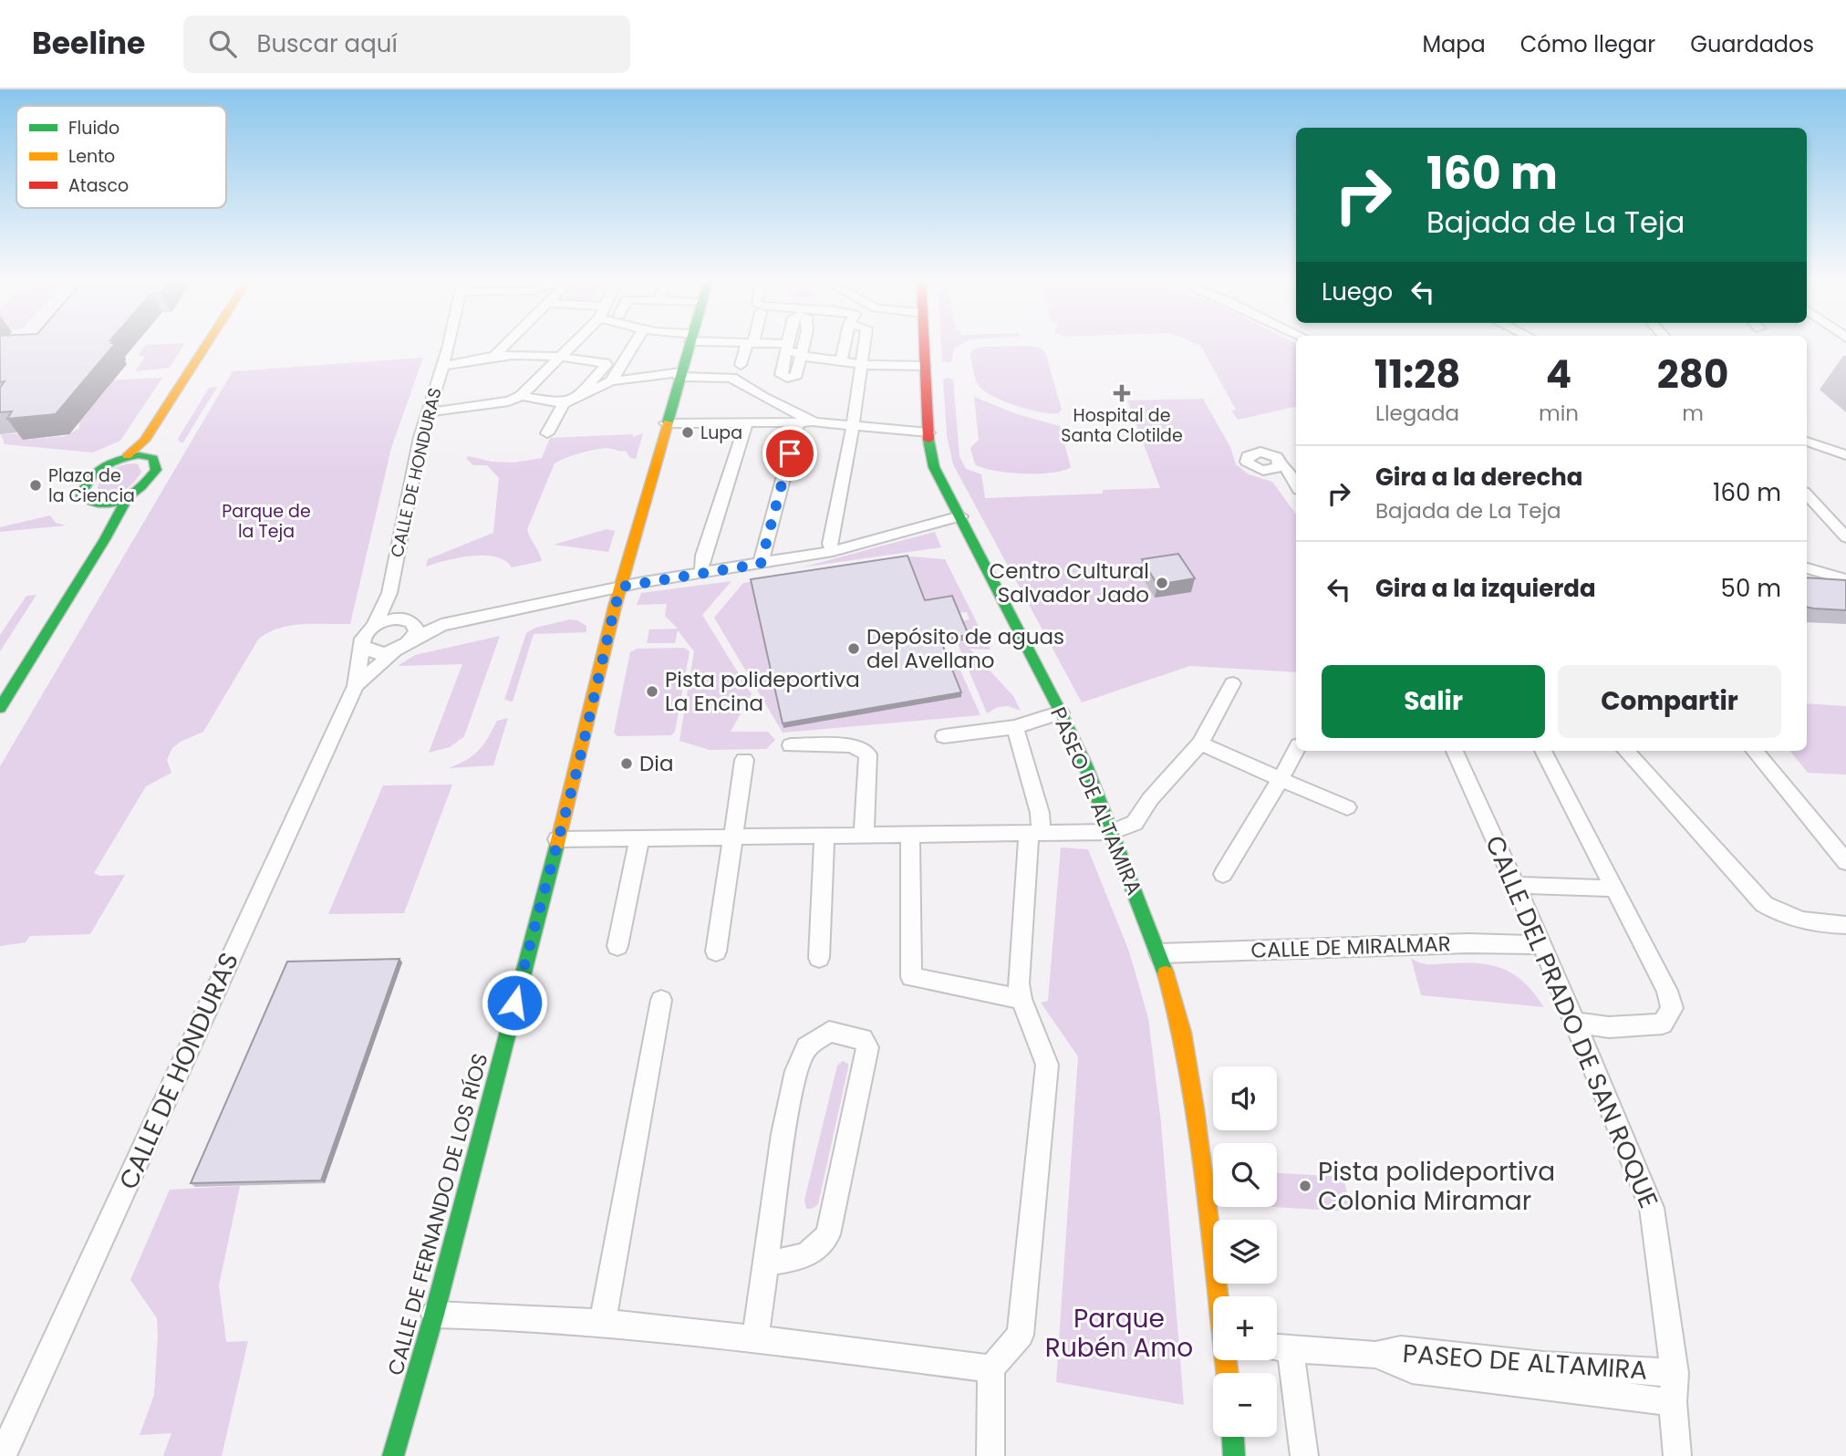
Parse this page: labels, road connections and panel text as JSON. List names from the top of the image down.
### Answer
{
  "streets": {
    "main road": ["PASEO DE ALTAMIRA", "CALLE DE FERNANDO DE LOS RÍOS"],
    "street": ["CALLE DE HONDURAS", "CALLE DE MIRALMAR", "CALLE DEL PRADO DE SAN ROQUE"]
  },
  "crossings": [
    ["PASEO DE ALTAMIRA", "CALLE DE MIRALMAR"],
    ["PASEO DE ALTAMIRA", "CALLE DEL PRADO DE SAN ROQUE"],
    ["CALLE DE MIRALMAR", "CALLE DEL PRADO DE SAN ROQUE"]
  ],
  "parks": ["Parque de la Teja", "Parque Rubén Amo"],
  "places": {
    "health": ["Hospital de Santa Clotilde"],
    "other": [
      "Lupa",
      "Plaza de la Ciencia",
      "Centro Cultural Salvador Jado",
      "Depósito de aguas del Avellano",
      "Pista polideportiva La Encina",
      "Dia",
      "Pista polideportiva Colonia Miramar"
    ]
  },
  "legend": ["Fluido", "Lento", "Atasco"],
  "page": {
    "header": "Beeline",
    "search": "Buscar aquí",
    "nav": ["Mapa", "Cómo llegar", "Guardados"],
    "turn": ["160 m", "Bajada de La Teja"],
    "then": "Luego",
    "eta": [
      "11:28",
      "Llegada",
      "4",
      "min",
      "280",
      "m"
    ],
    "list": [
      {
        "name": "Gira a la derecha",
        "note": "Bajada de La Teja",
        "value": "160 m"
      },
      {
        "name": "Gira a la izquierda",
        "value": "50 m"
      }
    ],
    "buttons": ["Salir", "Compartir"],
    "map_buttons": ["+", "−"]
  }
}
